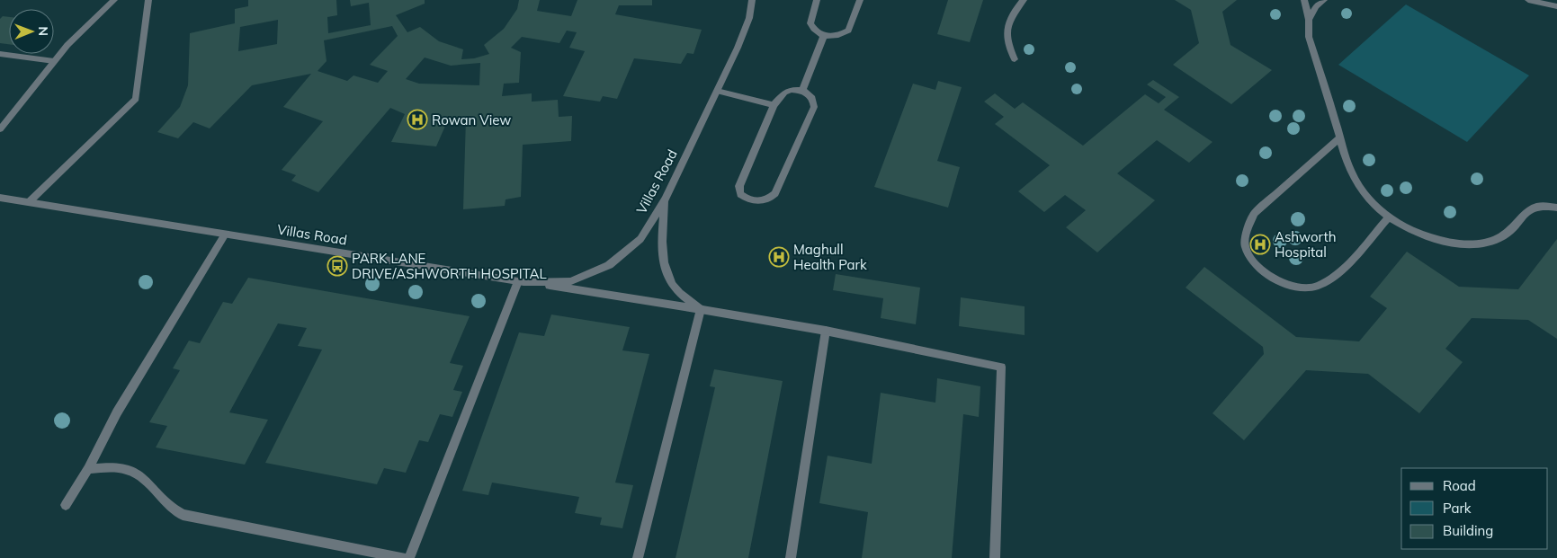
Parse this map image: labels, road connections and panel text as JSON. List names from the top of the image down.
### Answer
{
  "streets": {
    "street": ["Villas Road"]
  },
  "places": {
    "hospital": ["Rowan View", "Ashworth Hospital", "Maghull Health Park"],
    "bus stop": ["PARK LANE DRIVE/ASHWORTH HOSPITAL"]
  },
  "legend": ["Road", "Park", "Building"],
  "north": "right"
}
